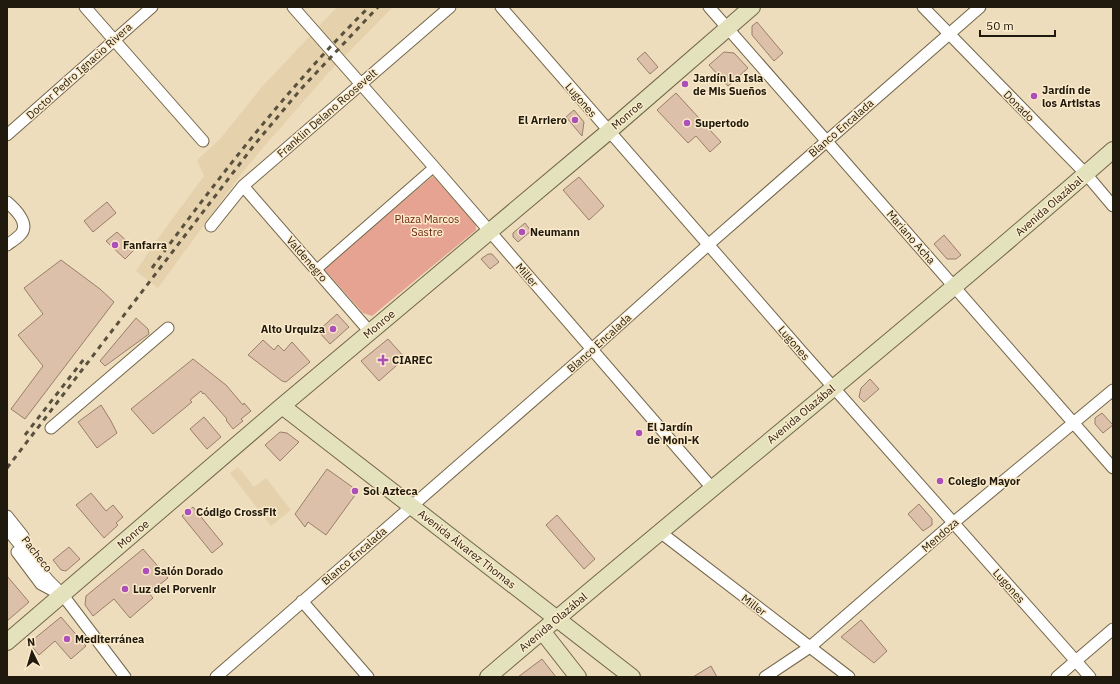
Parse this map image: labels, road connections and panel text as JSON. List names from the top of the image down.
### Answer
{
  "streets": {
    "main road": ["Monroe", "Avenida Olazábal", "Avenida Álvarez Thomas"],
    "street": [
      "Doctor Pedro Ignacio Rivera",
      "Lugones",
      "Donado",
      "Franklin Delano Roosevelt",
      "Blanco Encalada",
      "Mariano Acha",
      "Valdenegro",
      "Miller",
      "Mendoza",
      "Pacheco"
    ]
  },
  "crossings": [
    ["Lugones", "Monroe"],
    ["Lugones", "Blanco Encalada"],
    ["Lugones", "Avenida Olazábal"],
    ["Lugones", "Mendoza"],
    ["Donado", "Blanco Encalada"],
    ["Donado", "Avenida Olazábal"],
    ["Franklin Delano Roosevelt", "Valdenegro"],
    ["Franklin Delano Roosevelt", "Miller"],
    ["Monroe", "Mariano Acha"],
    ["Monroe", "Valdenegro"],
    ["Monroe", "Miller"],
    ["Monroe", "Avenida Álvarez Thomas"],
    ["Monroe", "Pacheco"],
    ["Blanco Encalada", "Mariano Acha"],
    ["Blanco Encalada", "Miller"],
    ["Blanco Encalada", "Avenida Álvarez Thomas"],
    ["Avenida Olazábal", "Mariano Acha"],
    ["Avenida Olazábal", "Miller"],
    ["Avenida Olazábal", "Avenida Álvarez Thomas"],
    ["Mariano Acha", "Mendoza"],
    ["Miller", "Mendoza"]
  ],
  "parks": ["Plaza Marcos Sastre"],
  "places": {
    "other": [
      "Jardín La Isla de Mis Sueños",
      "Jardín de los Artistas",
      "El Arriero",
      "Supertodo",
      "Neumann",
      "Fanfarra",
      "Alto Urquiza",
      "El Jardín de Moni-K",
      "Colegio Mayor",
      "Sol Azteca",
      "Código CrossFit",
      "Salón Dorado",
      "Luz del Porvenir",
      "Mediterránea"
    ],
    "health": ["CIAREC"]
  },
  "scale_bar": "50 m",
  "north": "top"
}
